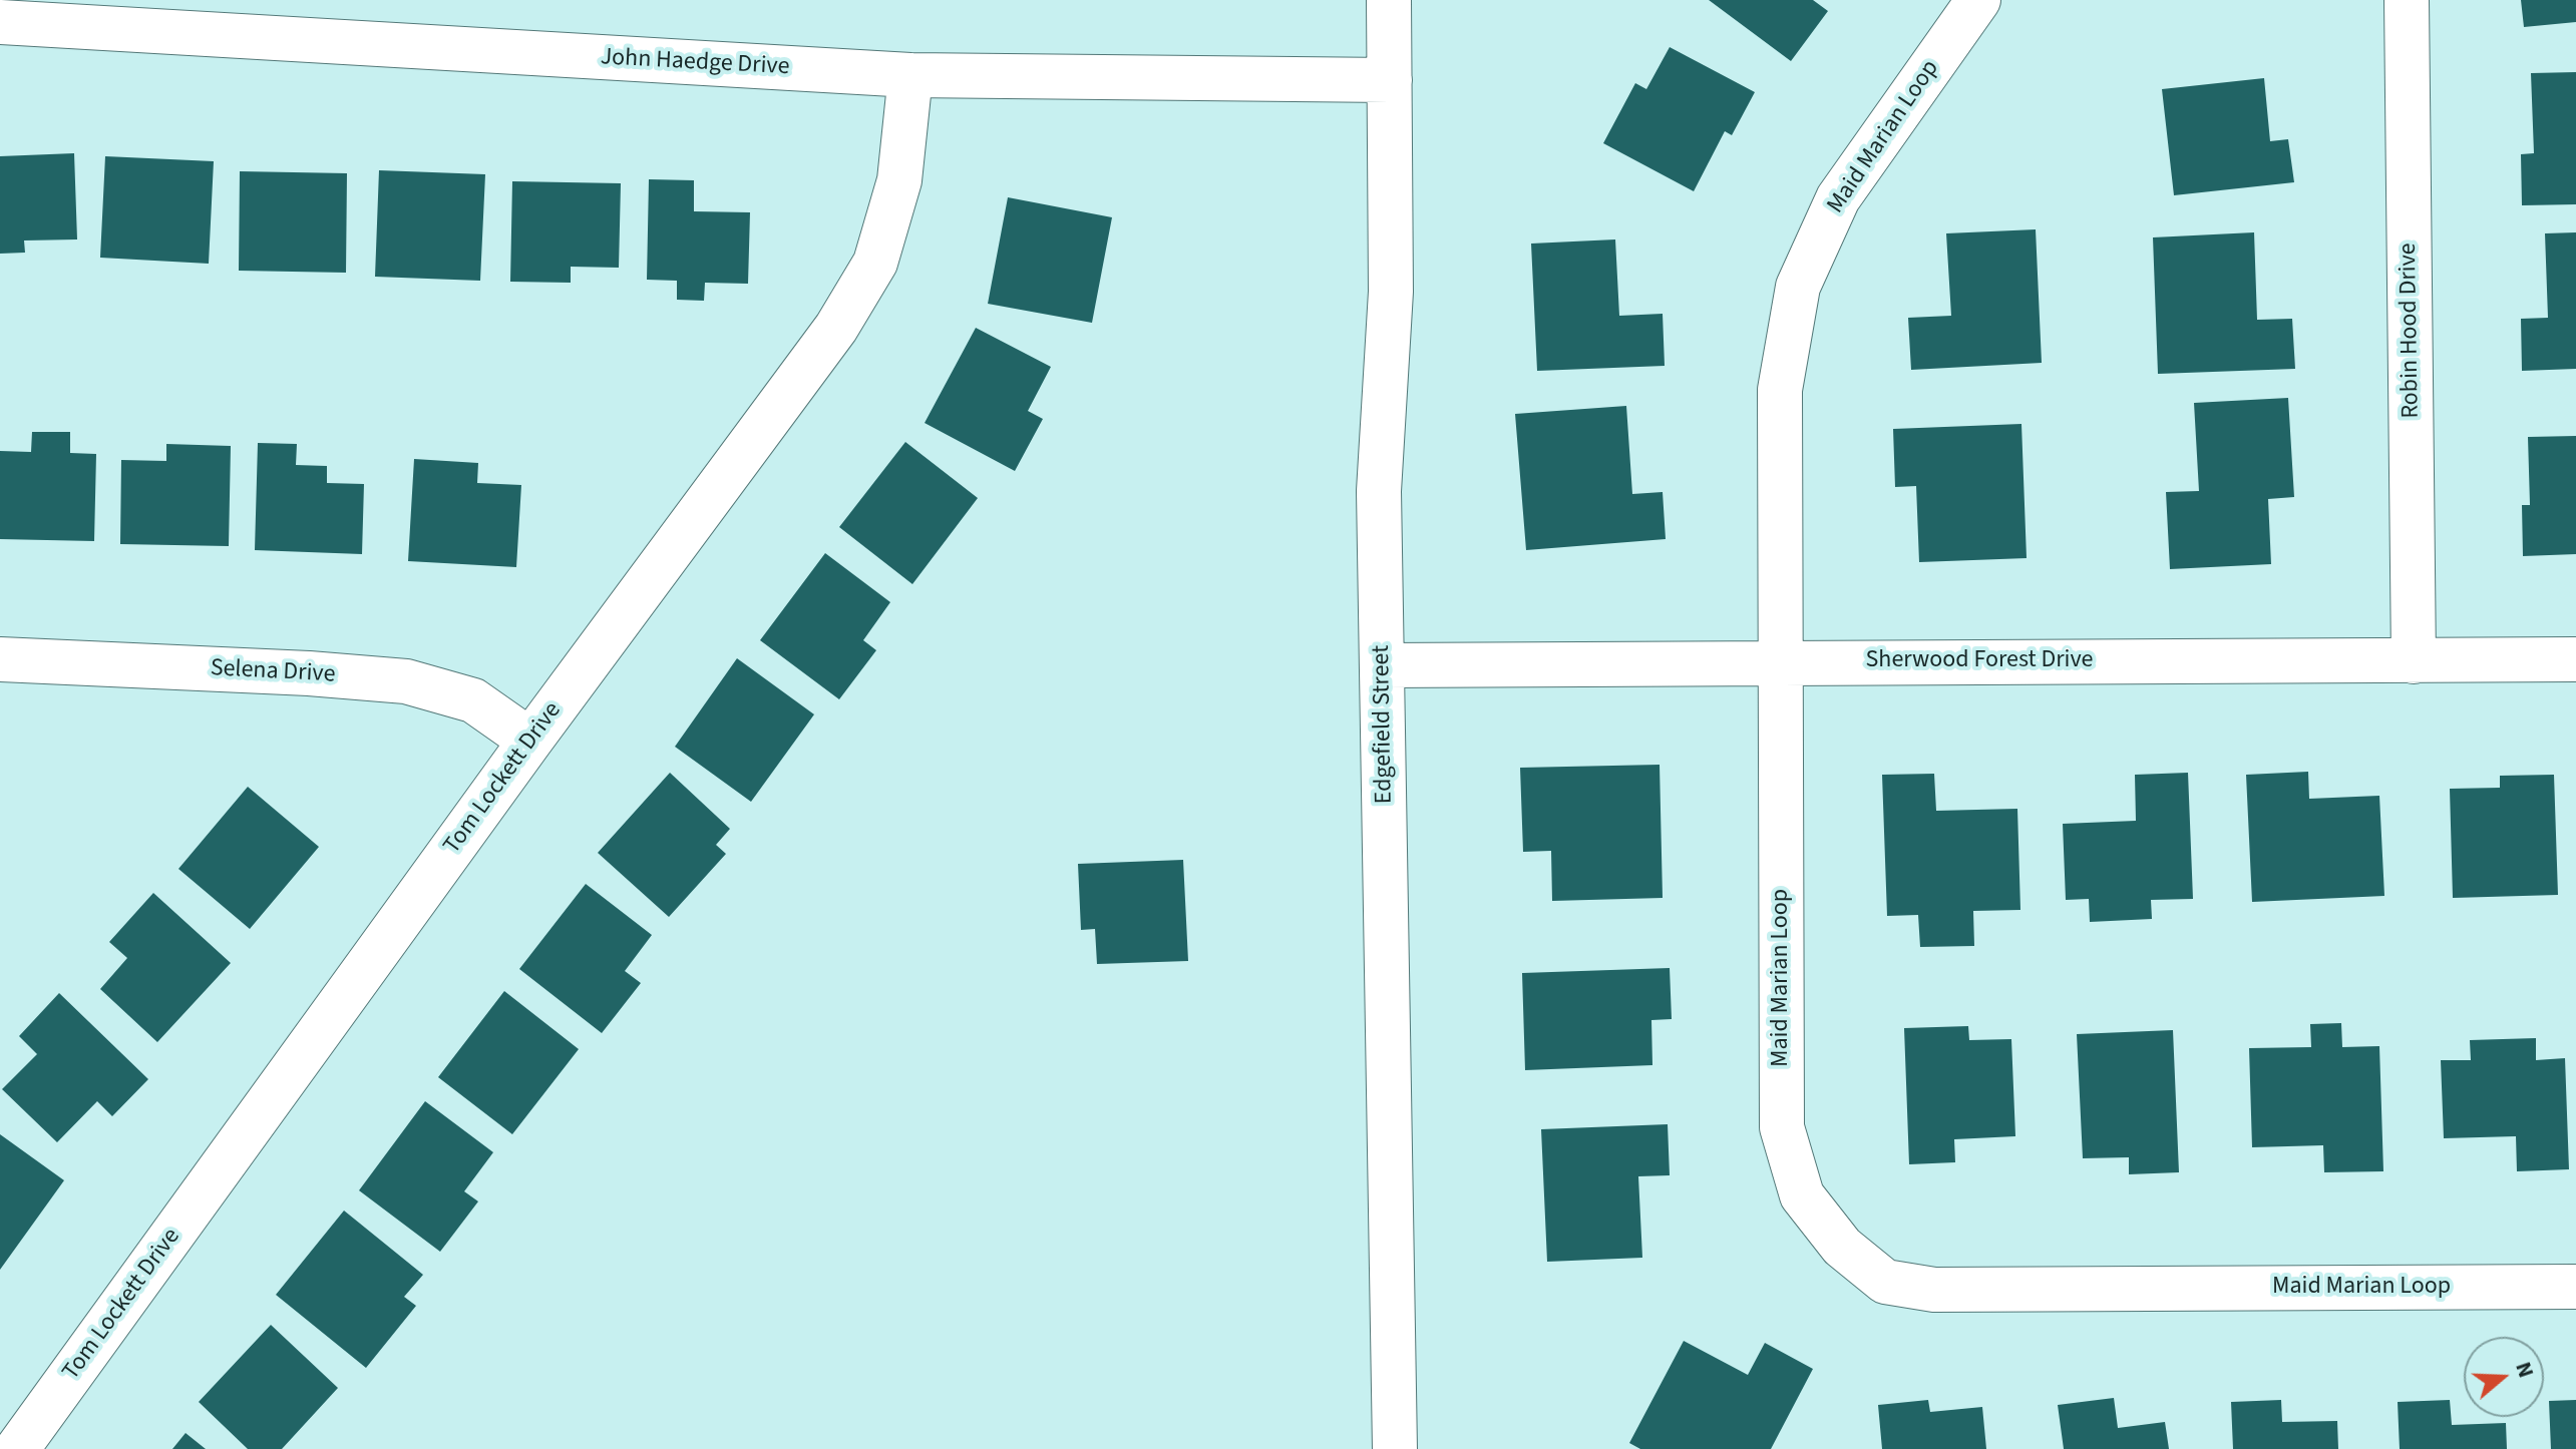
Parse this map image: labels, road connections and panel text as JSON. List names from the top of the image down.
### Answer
{
  "streets": {
    "street": [
      "John Haedge Drive",
      "Maid Marian Loop",
      "Robin Hood Drive",
      "Sherwood Forest Drive",
      "Selena Drive",
      "Edgefield Street",
      "Tom Lockett Drive"
    ]
  },
  "crossings": [
    ["John Haedge Drive", "Edgefield Street"],
    ["John Haedge Drive", "Tom Lockett Drive"],
    ["Maid Marian Loop", "Sherwood Forest Drive"],
    ["Robin Hood Drive", "Sherwood Forest Drive"],
    ["Sherwood Forest Drive", "Edgefield Street"],
    ["Selena Drive", "Tom Lockett Drive"]
  ],
  "north": "right"
}
